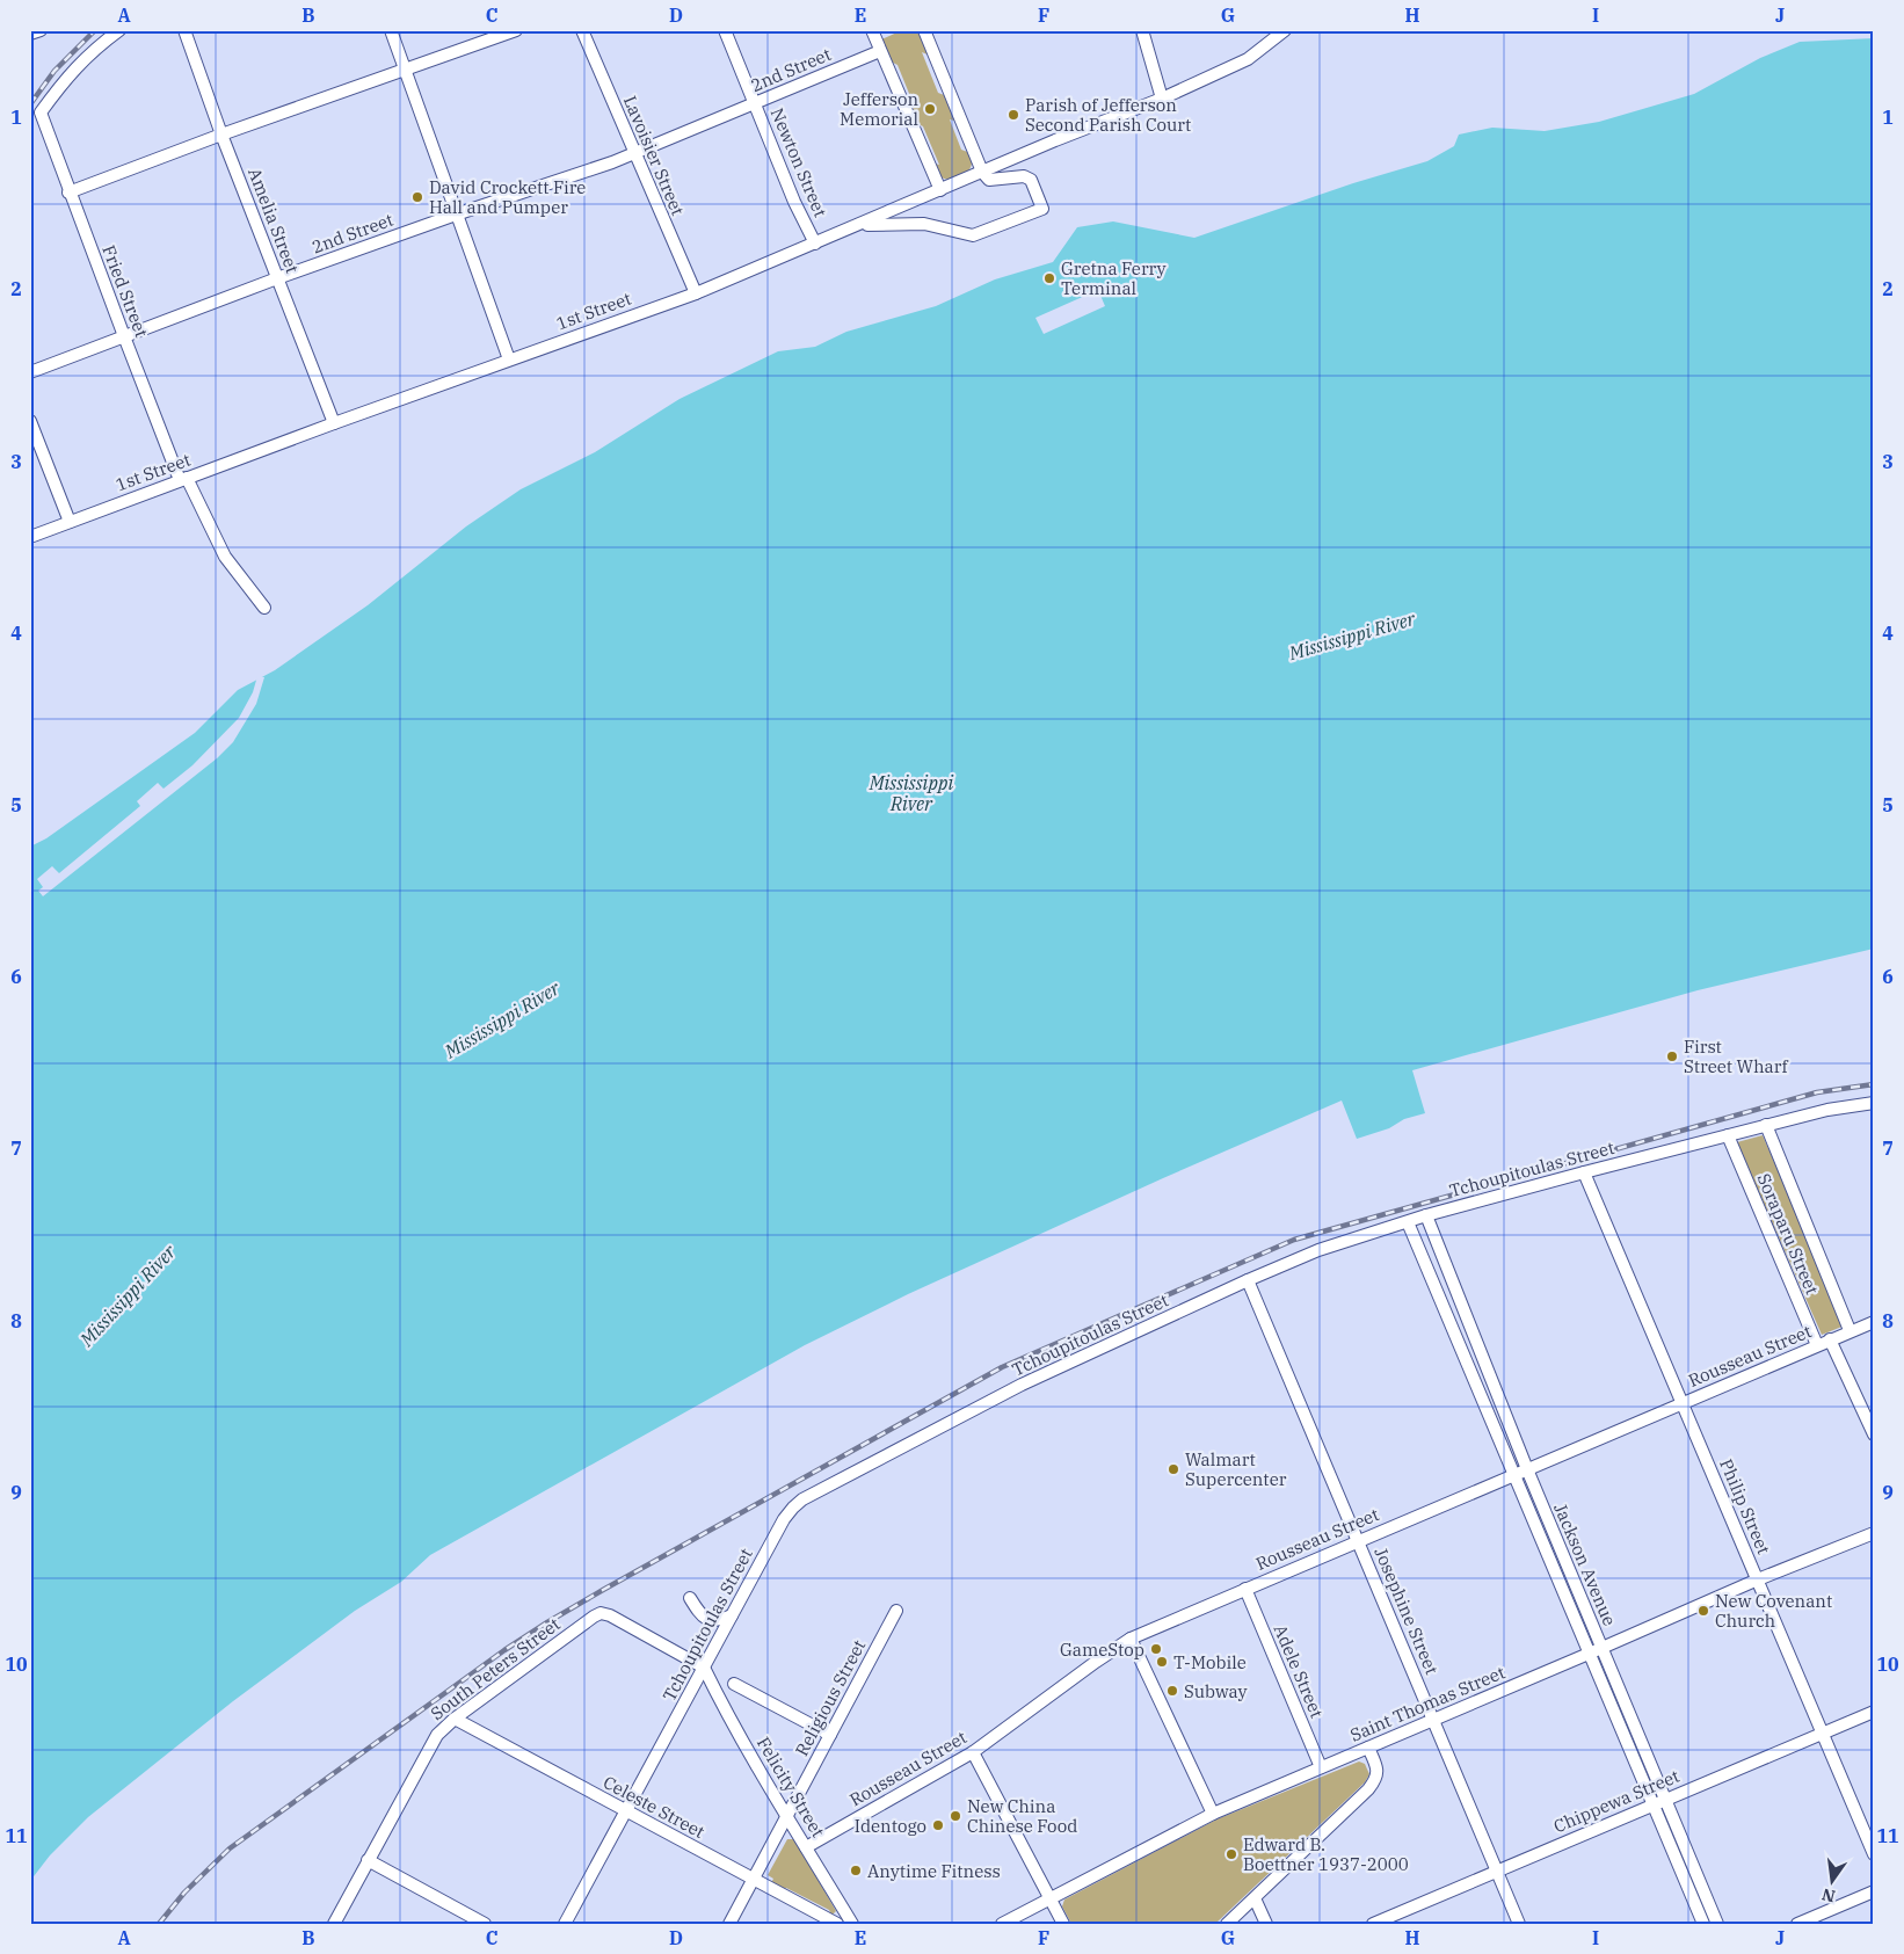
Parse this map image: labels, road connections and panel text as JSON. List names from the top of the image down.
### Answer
{
  "streets": {
    "street": [
      "2nd Street",
      "Lavoisier Street",
      "Newton Street",
      "Amelia Street",
      "Fried Street",
      "1st Street",
      "Tchoupitoulas Street",
      "Soraparu Street",
      "Rousseau Street",
      "Philip Street",
      "Jackson Avenue",
      "Josephine Street",
      "South Peters Street",
      "Adele Street",
      "Religious Street",
      "Saint Thomas Street",
      "Felicity Street",
      "Chippewa Street",
      "Celeste Street"
    ]
  },
  "crossings": [
    ["2nd Street", "Lavoisier Street"],
    ["2nd Street", "Newton Street"],
    ["2nd Street", "Amelia Street"],
    ["2nd Street", "Fried Street"],
    ["Lavoisier Street", "1st Street"],
    ["Newton Street", "1st Street"],
    ["Amelia Street", "1st Street"],
    ["Fried Street", "1st Street"],
    ["Tchoupitoulas Street", "Soraparu Street"],
    ["Tchoupitoulas Street", "Philip Street"],
    ["Tchoupitoulas Street", "Jackson Avenue"],
    ["Tchoupitoulas Street", "Josephine Street"],
    ["Tchoupitoulas Street", "South Peters Street"],
    ["Tchoupitoulas Street", "Felicity Street"],
    ["Tchoupitoulas Street", "Celeste Street"],
    ["Soraparu Street", "Rousseau Street"],
    ["Rousseau Street", "Philip Street"],
    ["Rousseau Street", "Jackson Avenue"],
    ["Rousseau Street", "Josephine Street"],
    ["Rousseau Street", "Adele Street"],
    ["Rousseau Street", "Felicity Street"],
    ["Philip Street", "Saint Thomas Street"],
    ["Philip Street", "Chippewa Street"],
    ["Jackson Avenue", "Saint Thomas Street"],
    ["Jackson Avenue", "Chippewa Street"],
    ["Josephine Street", "Saint Thomas Street"],
    ["Josephine Street", "Chippewa Street"],
    ["South Peters Street", "Felicity Street"],
    ["South Peters Street", "Celeste Street"],
    ["Adele Street", "Saint Thomas Street"],
    ["Religious Street", "Felicity Street"],
    ["Religious Street", "Celeste Street"]
  ],
  "water": ["Mississippi River"],
  "places": [
    "Jefferson Memorial",
    "Parish of Jefferson Second Parish Court",
    "David Crockett Fire Hall and Pumper",
    "Gretna Ferry Terminal",
    "First Street Wharf",
    "Walmart Supercenter",
    "New Covenant Church",
    "GameStop",
    "T-Mobile",
    "Subway",
    "New China Chinese Food",
    "Identogo",
    "Edward B. Boettner 1937-2000",
    "Anytime Fitness"
  ],
  "north": "bottom",
  "grid": {
    "columns": [
      "A",
      "B",
      "C",
      "D",
      "E",
      "F",
      "G",
      "H",
      "I",
      "J"
    ],
    "rows": [
      "1",
      "2",
      "3",
      "4",
      "5",
      "6",
      "7",
      "8",
      "9",
      "10",
      "11"
    ]
  }
}
